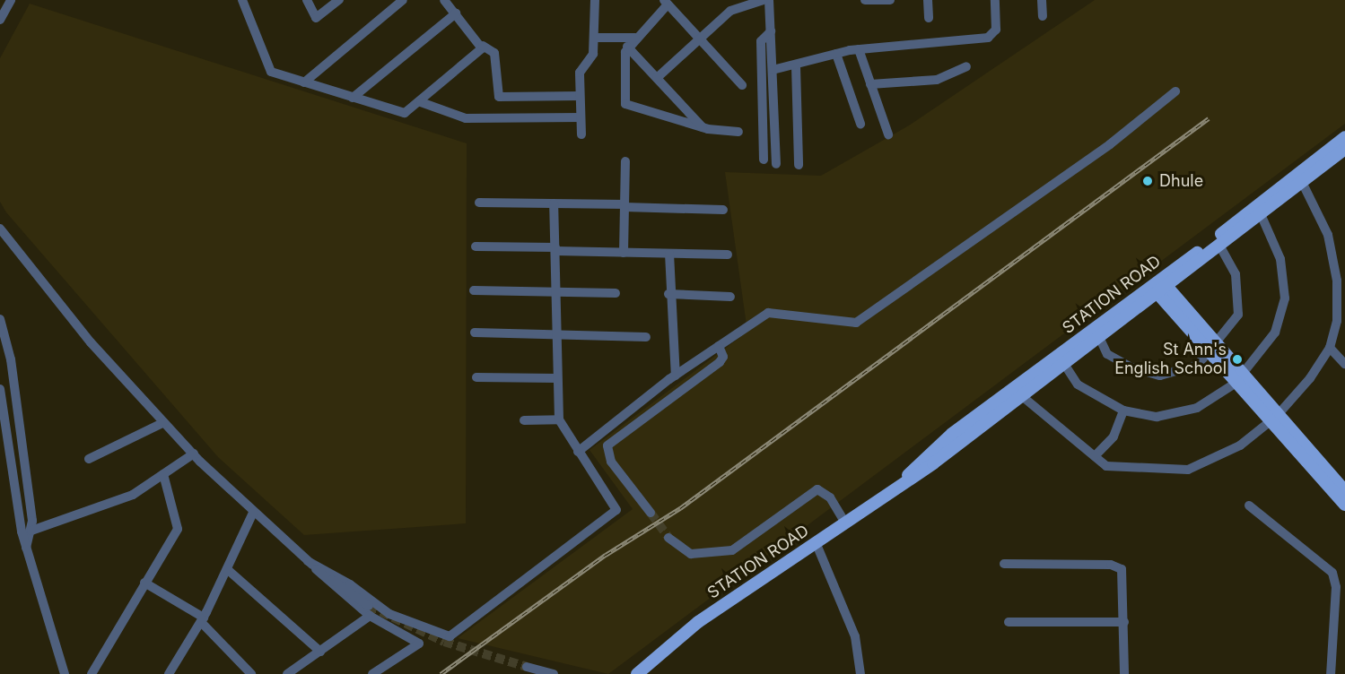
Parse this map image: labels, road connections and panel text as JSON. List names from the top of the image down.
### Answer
{
  "streets": {
    "main road": ["STATION ROAD"]
  },
  "places": ["Dhule", "St Ann's English School"]
}
